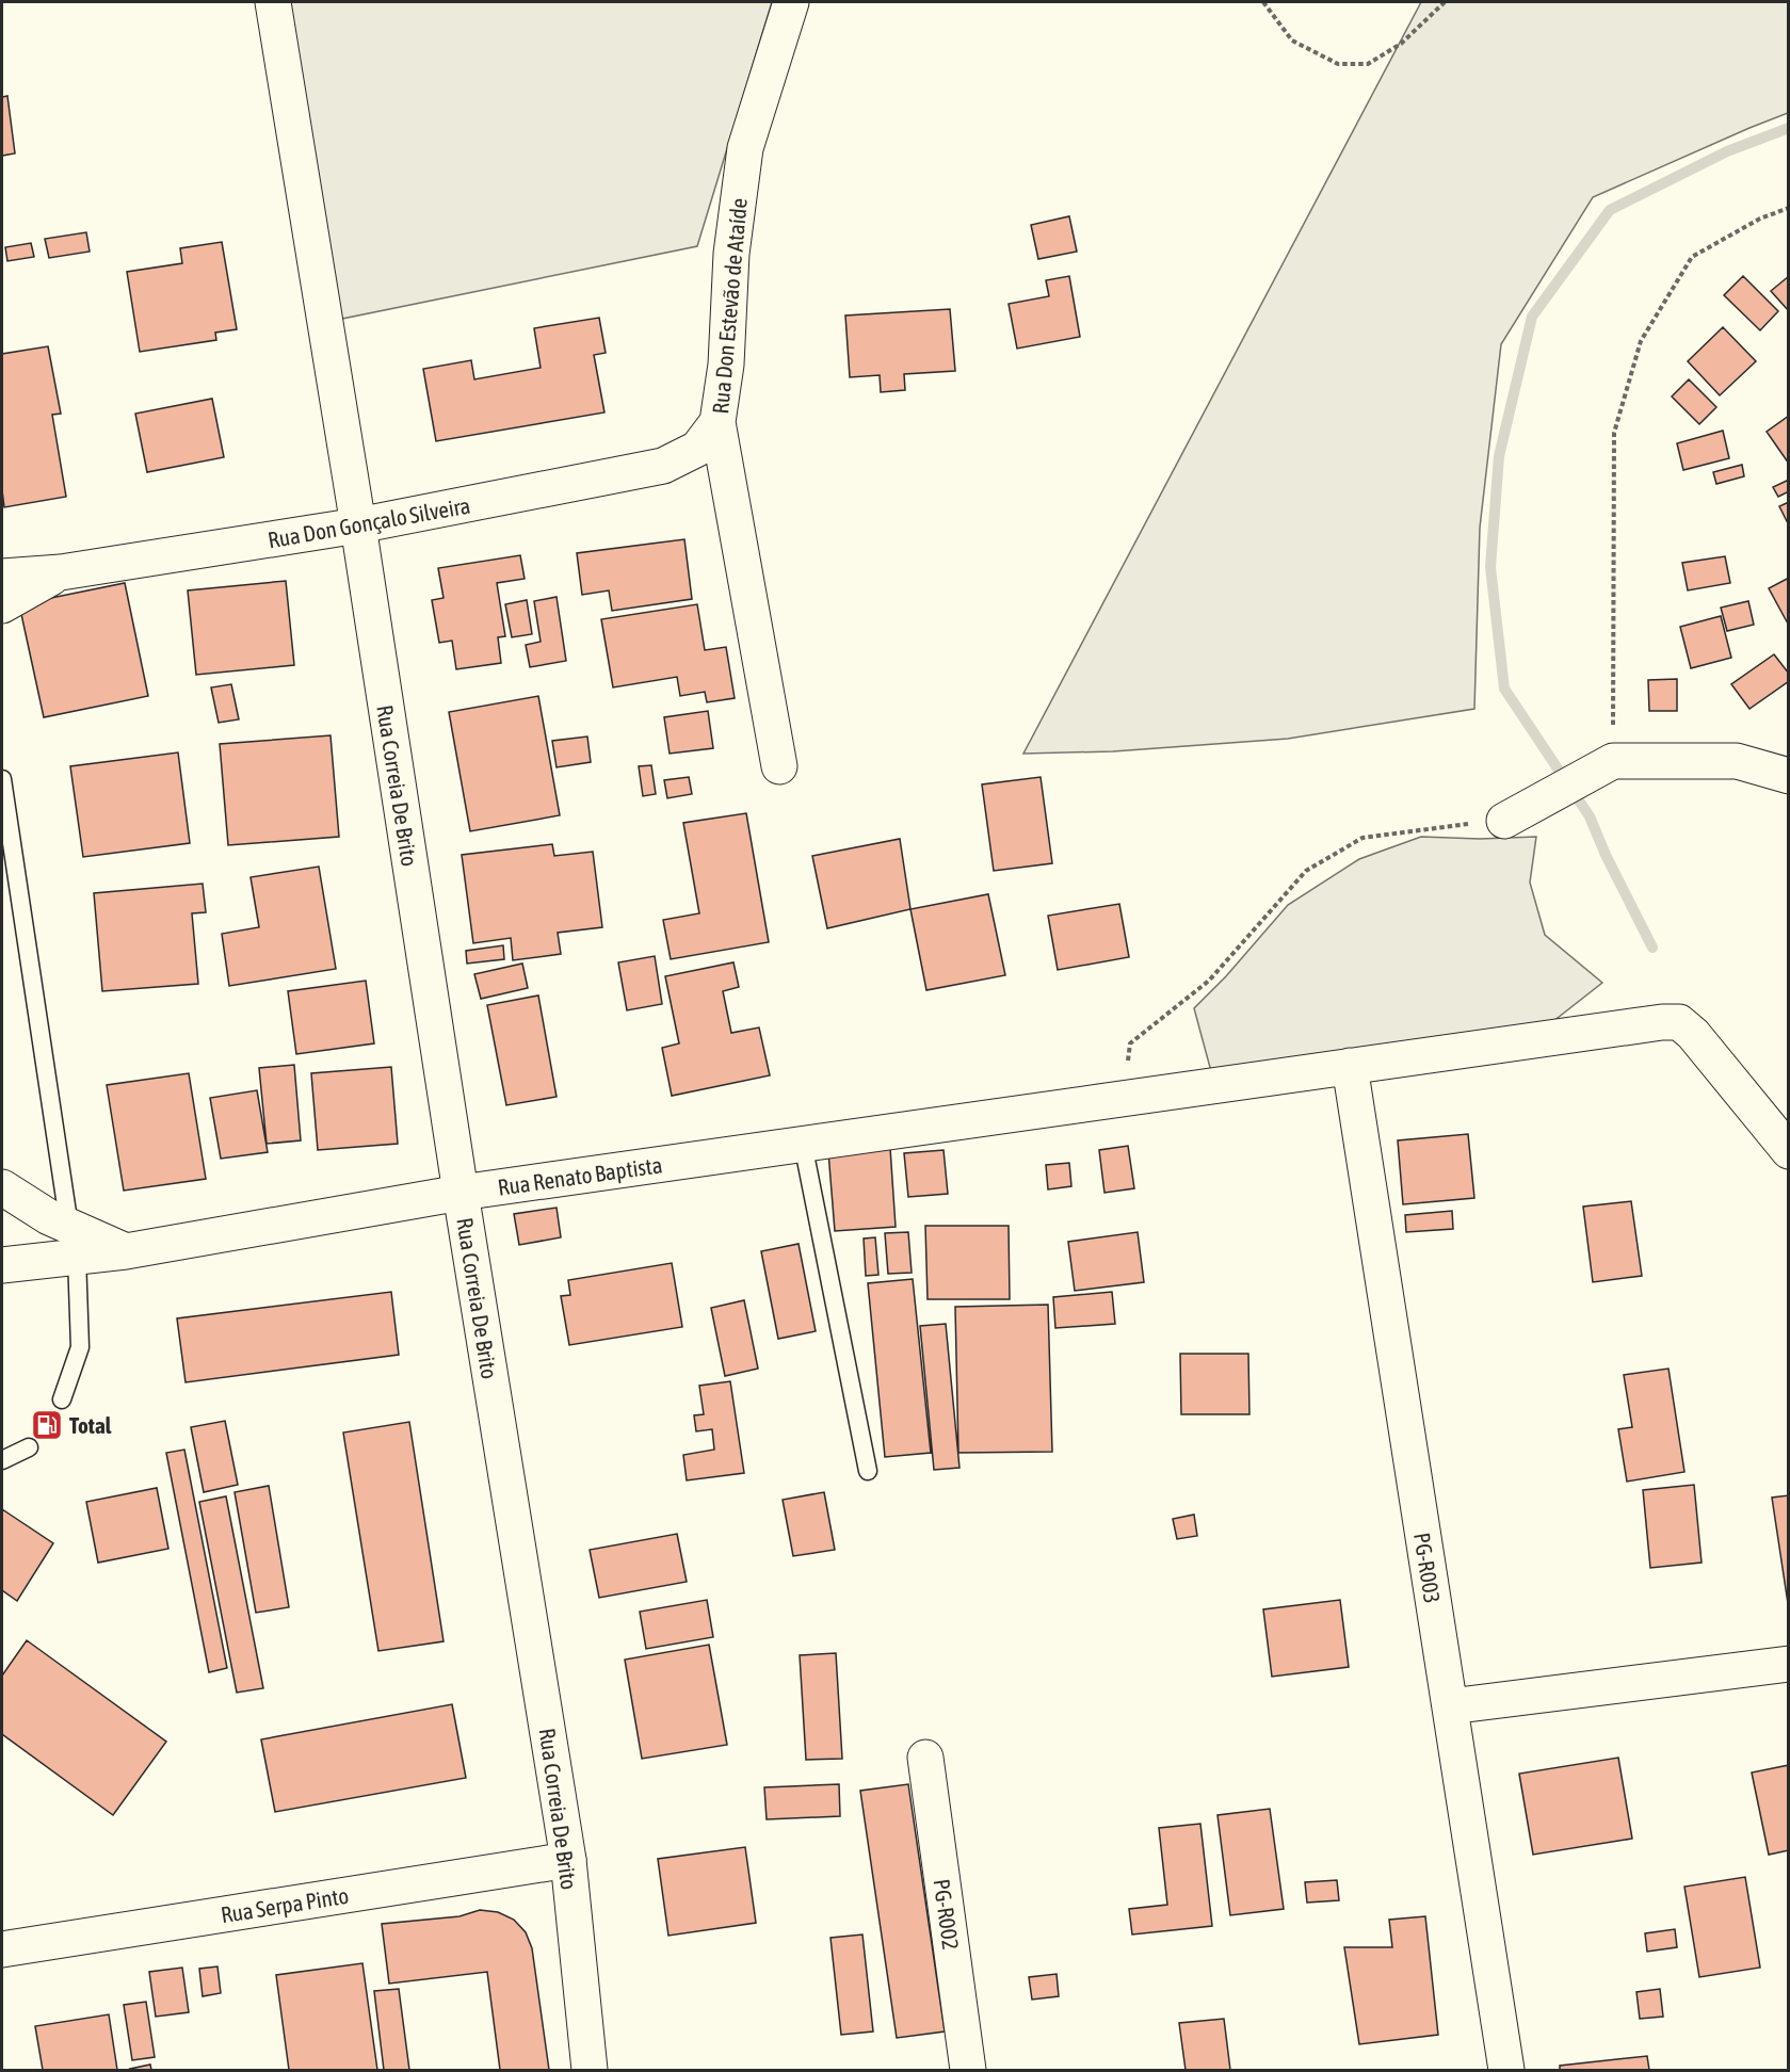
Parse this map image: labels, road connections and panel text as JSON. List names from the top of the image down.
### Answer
{
  "streets": {
    "street": [
      "Rua Don Estevão de Ataíde",
      "Rua Don Gonçalo Silveira",
      "Rua Correia De Brito",
      "Rua Renato Baptista",
      "PG-R003",
      "Rua Serpa Pinto",
      "PG-R002"
    ]
  },
  "crossings": [
    ["Rua Don Estevão de Ataíde", "Rua Don Gonçalo Silveira"],
    ["Rua Don Gonçalo Silveira", "Rua Correia De Brito"],
    ["Rua Correia De Brito", "Rua Renato Baptista"],
    ["Rua Correia De Brito", "Rua Serpa Pinto"],
    ["Rua Renato Baptista", "PG-R003"]
  ],
  "places": {
    "fuel station": ["Total"]
  }
}
